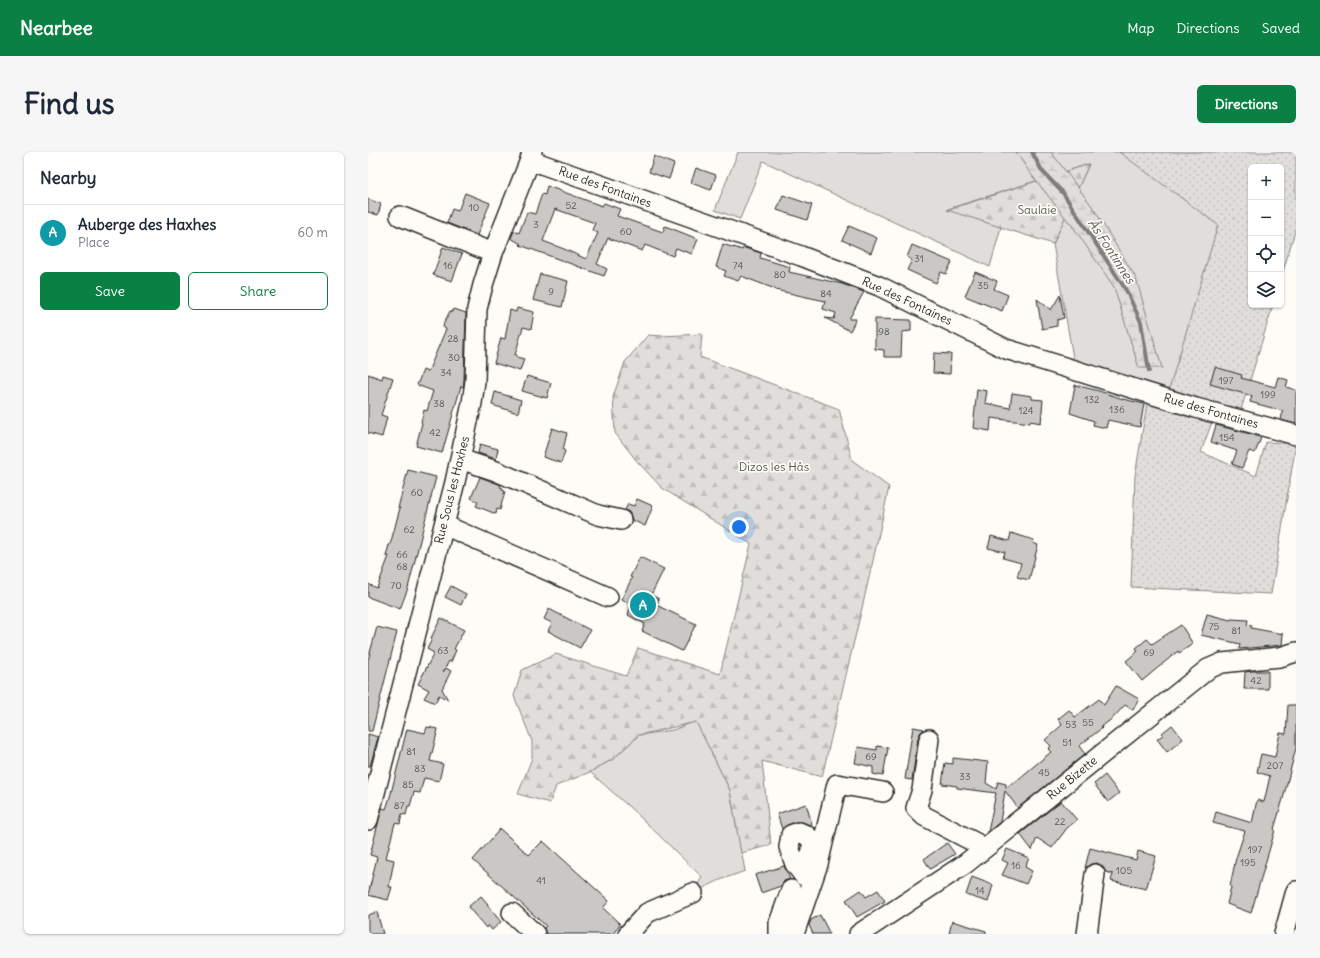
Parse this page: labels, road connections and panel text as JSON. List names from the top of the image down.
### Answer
{
  "streets": {
    "street": ["Rue des Fontaines", "Rue Sous les Haxhes", "Rue Bizette"]
  },
  "crossings": [
    ["Rue des Fontaines", "Rue Sous les Haxhes"]
  ],
  "water": ["Ås Fontinnes"],
  "parks": ["Saulaie", "Dizos les Hås"],
  "house_numbers": [
    "52",
    "10",
    "3",
    "60",
    "31",
    "16",
    "74",
    "80",
    "35",
    "9",
    "84",
    "98",
    "28",
    "30",
    "34",
    "197",
    "199",
    "132",
    "38",
    "136",
    "124",
    "42",
    "154",
    "60",
    "62",
    "66",
    "68",
    "70",
    "75",
    "81",
    "63",
    "69",
    "42",
    "55",
    "53",
    "51",
    "81",
    "69",
    "207",
    "83",
    "45",
    "33",
    "85",
    "87",
    "22",
    "197",
    "195",
    "16",
    "105",
    "41",
    "14"
  ],
  "page": {
    "header": "Nearbee",
    "nav": ["Map", "Directions", "Saved"],
    "buttons": [
      "Directions",
      ["Save", "Share"]
    ],
    "title": "Find us",
    "heading": "Nearby",
    "map_buttons": ["+", "−"],
    "list": [
      {
        "mark": "A",
        "name": "Auberge des Haxhes",
        "note": "Place",
        "value": "60 m"
      }
    ],
    "pins": "A"
  }
}
